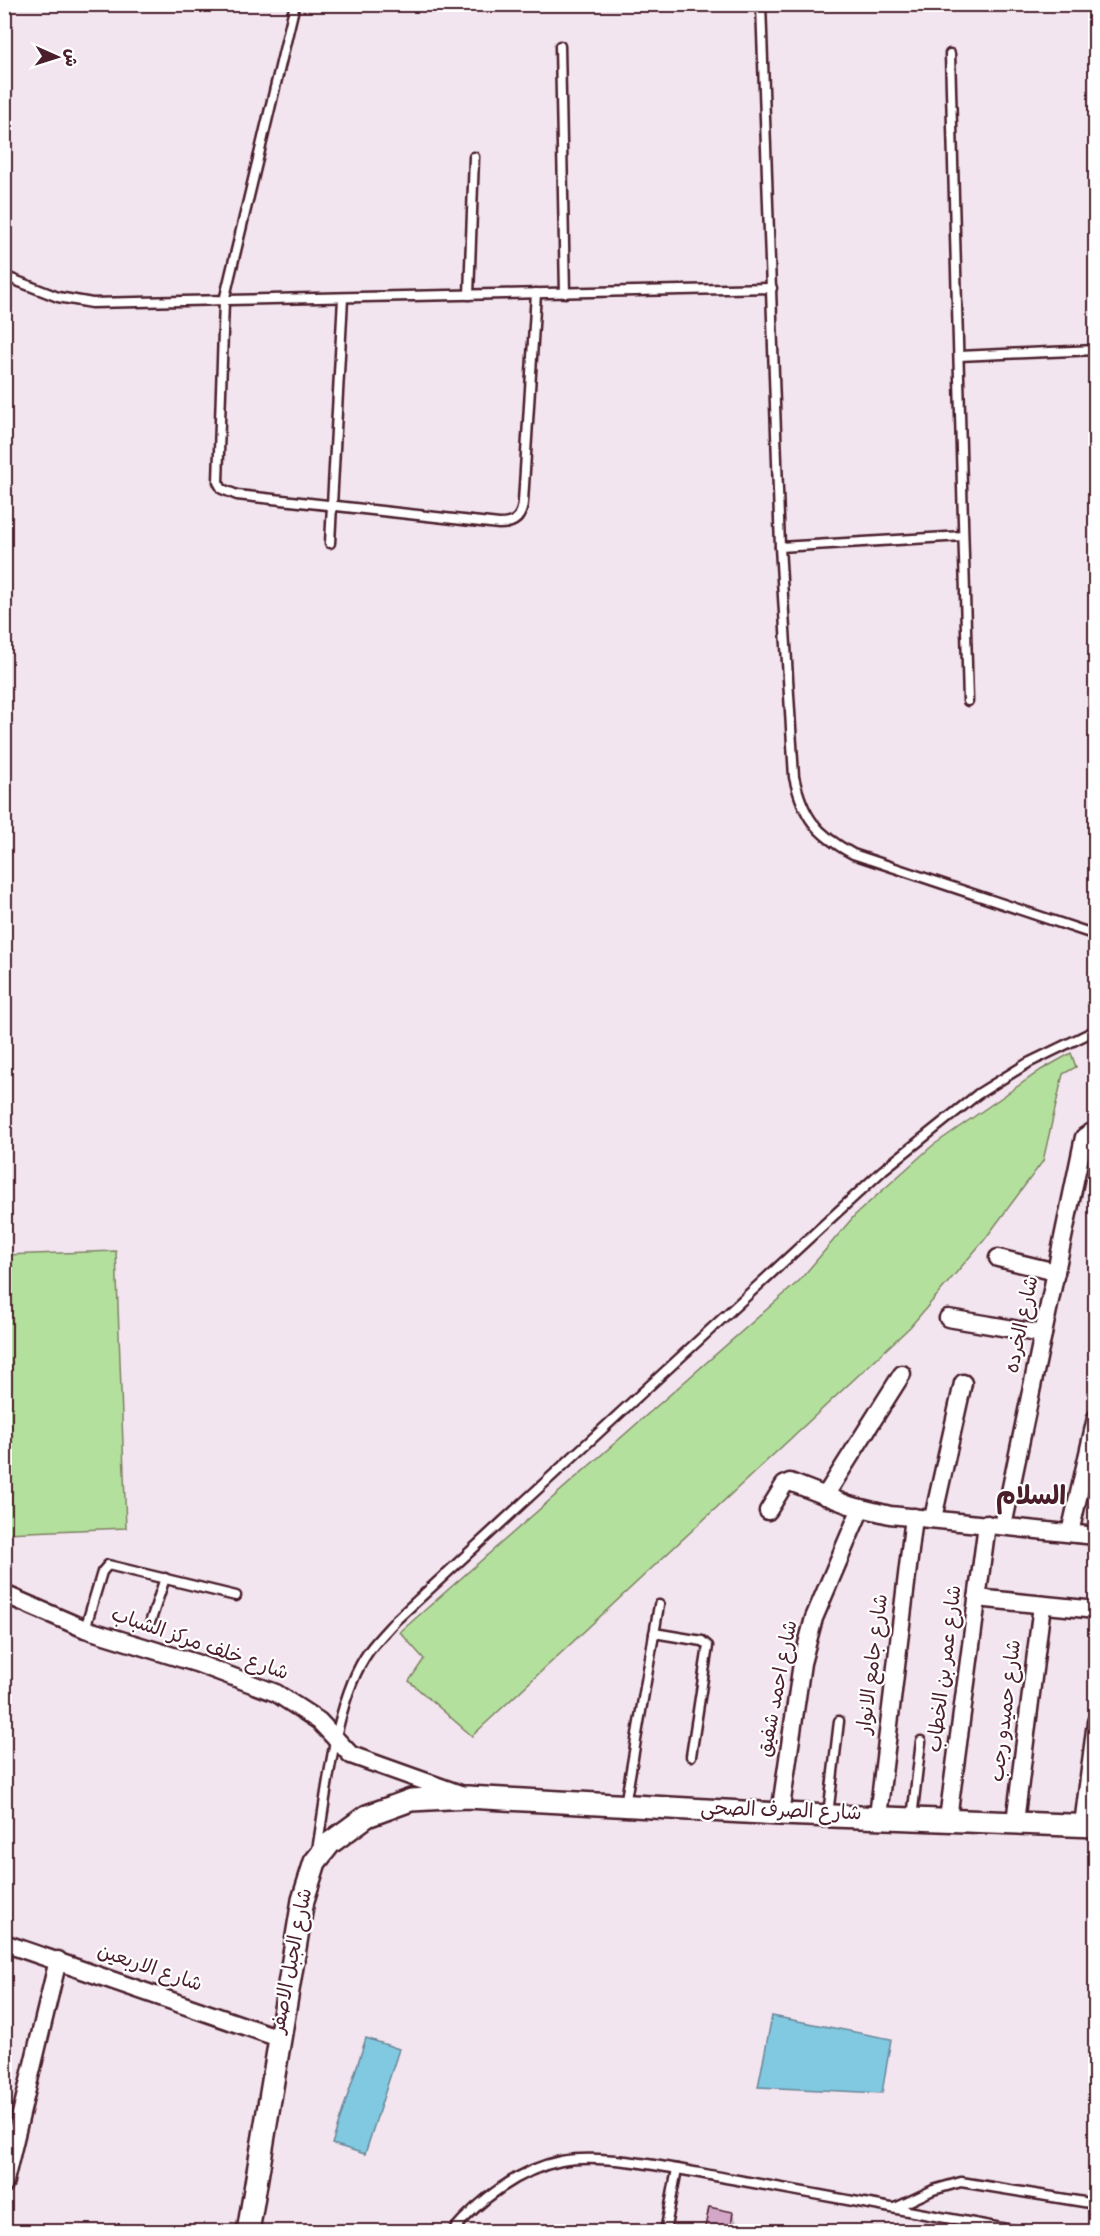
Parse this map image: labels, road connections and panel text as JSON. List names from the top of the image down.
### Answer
{
  "streets": {
    "street": [
      "شارع الخرده",
      "شارع خلف مركز الشباب",
      "شارع جامع الانوار",
      "شارع عمر بن الخطاب",
      "شارع احمد شفيق",
      "شارع حميدو رجب",
      "شارع الصرف الصحى",
      "شارع الجبل الاصفر",
      "شارع الاربعين"
    ]
  },
  "crossings": [
    ["شارع الخرده", "شارع عمر بن الخطاب"],
    ["شارع خلف مركز الشباب", "شارع الصرف الصحى"],
    ["شارع خلف مركز الشباب", "شارع الجبل الاصفر"],
    ["شارع جامع الانوار", "شارع الصرف الصحى"],
    ["شارع عمر بن الخطاب", "شارع الصرف الصحى"],
    ["شارع احمد شفيق", "شارع الصرف الصحى"],
    ["شارع حميدو رجب", "شارع الصرف الصحى"],
    ["شارع الصرف الصحى", "شارع الجبل الاصفر"],
    ["شارع الجبل الاصفر", "شارع الاربعين"]
  ],
  "districts": ["السلام"],
  "north": "right"
}
